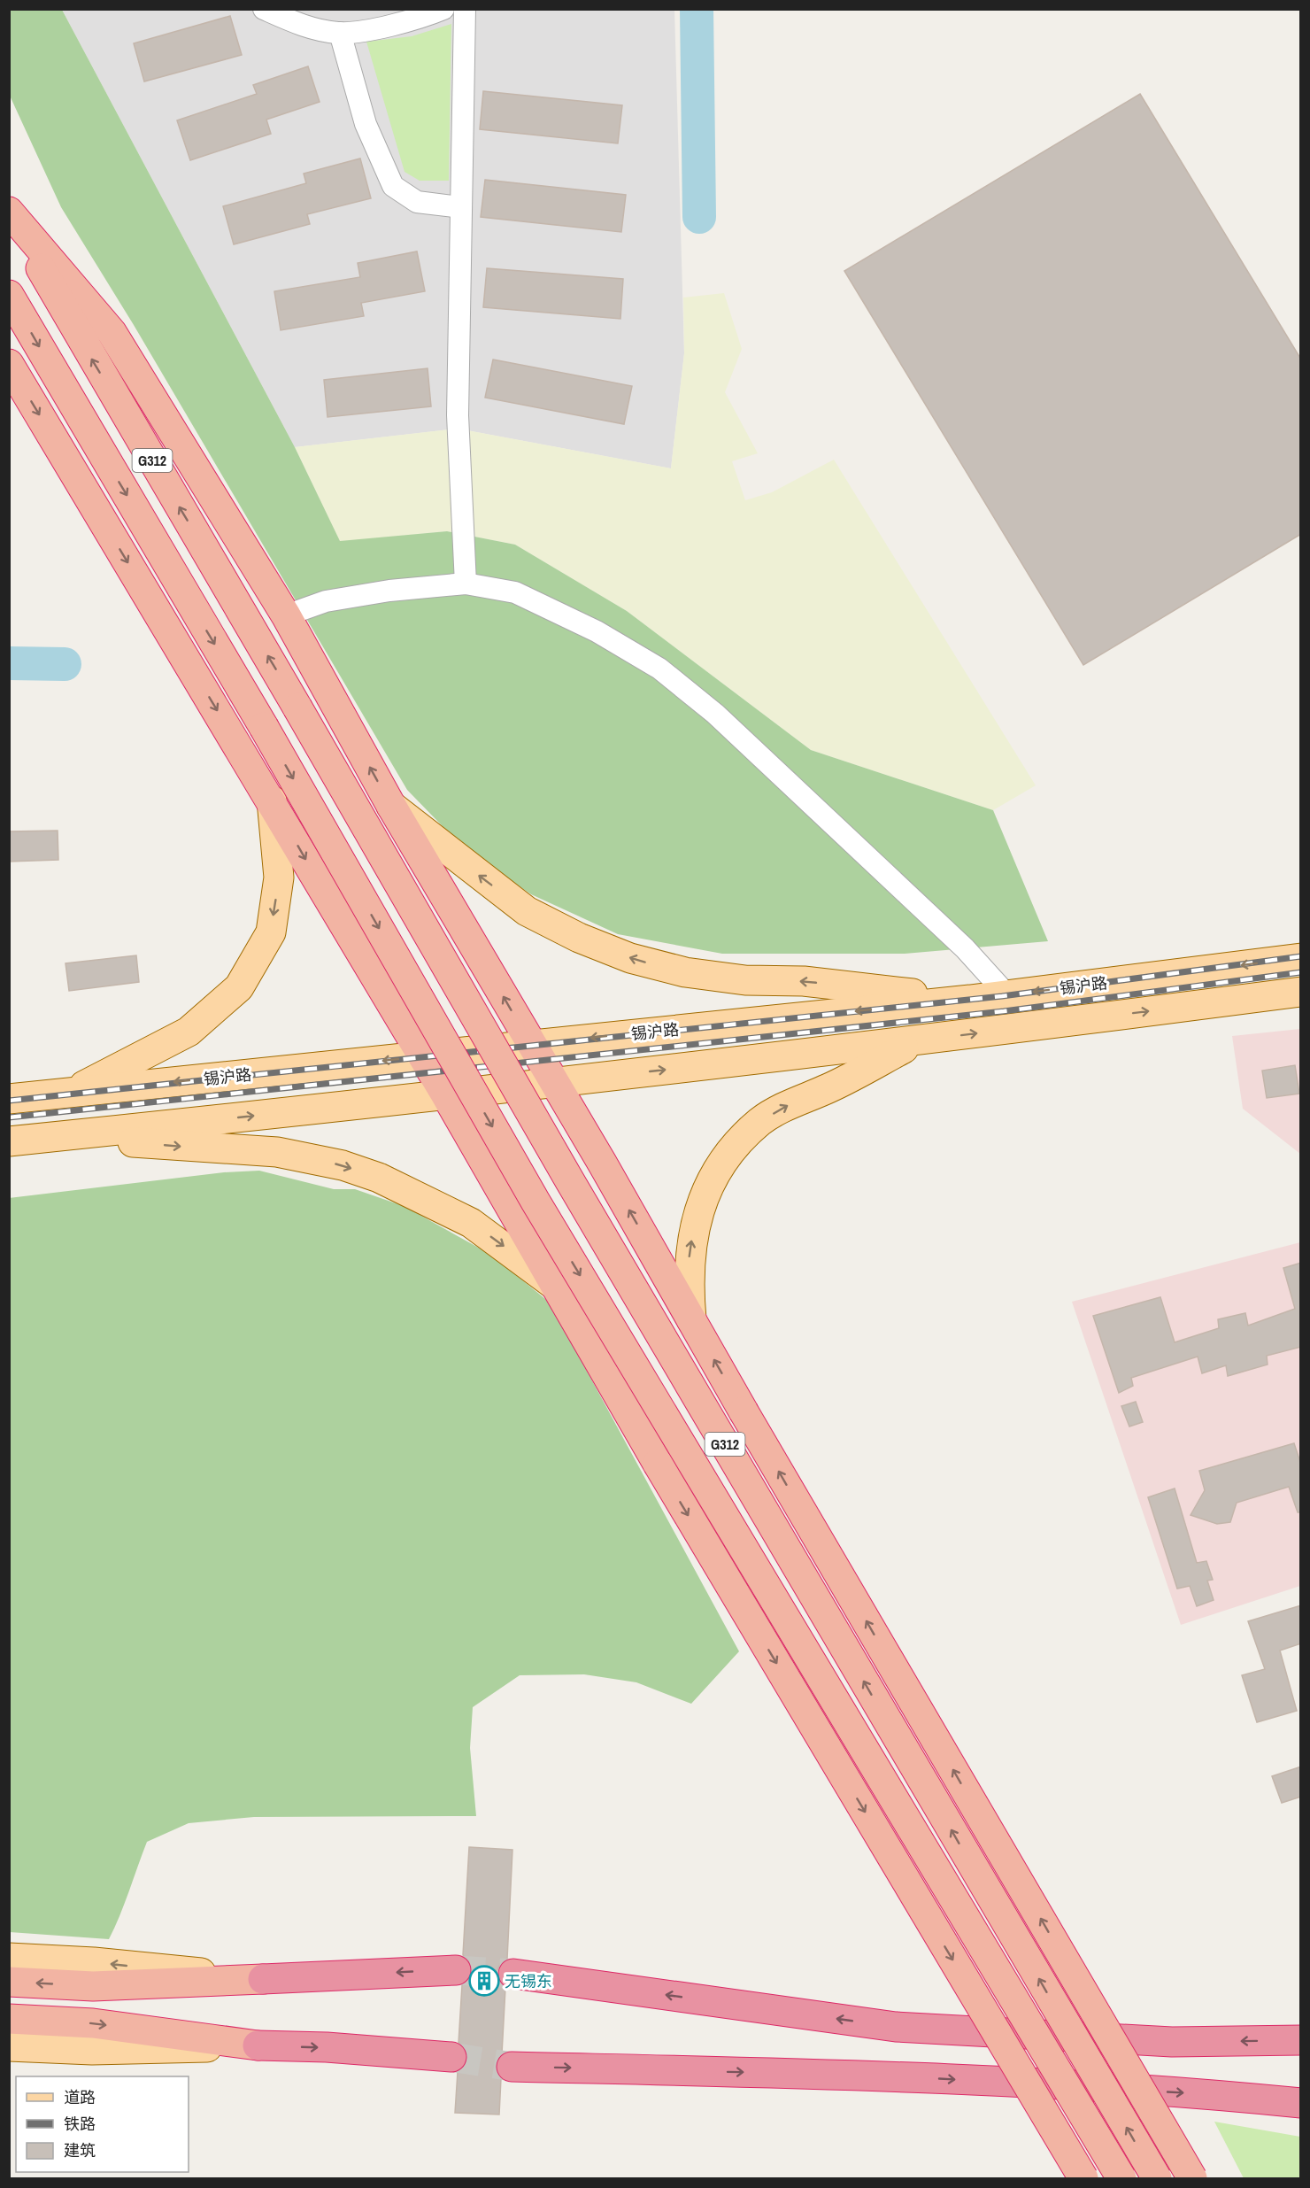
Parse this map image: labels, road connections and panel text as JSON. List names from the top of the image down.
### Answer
{
  "streets": {
    "highway": ["G312"],
    "main road": ["锡沪路"]
  },
  "places": {
    "building": ["无锡东"]
  },
  "legend": ["道路", "铁路", "建筑"]
}
